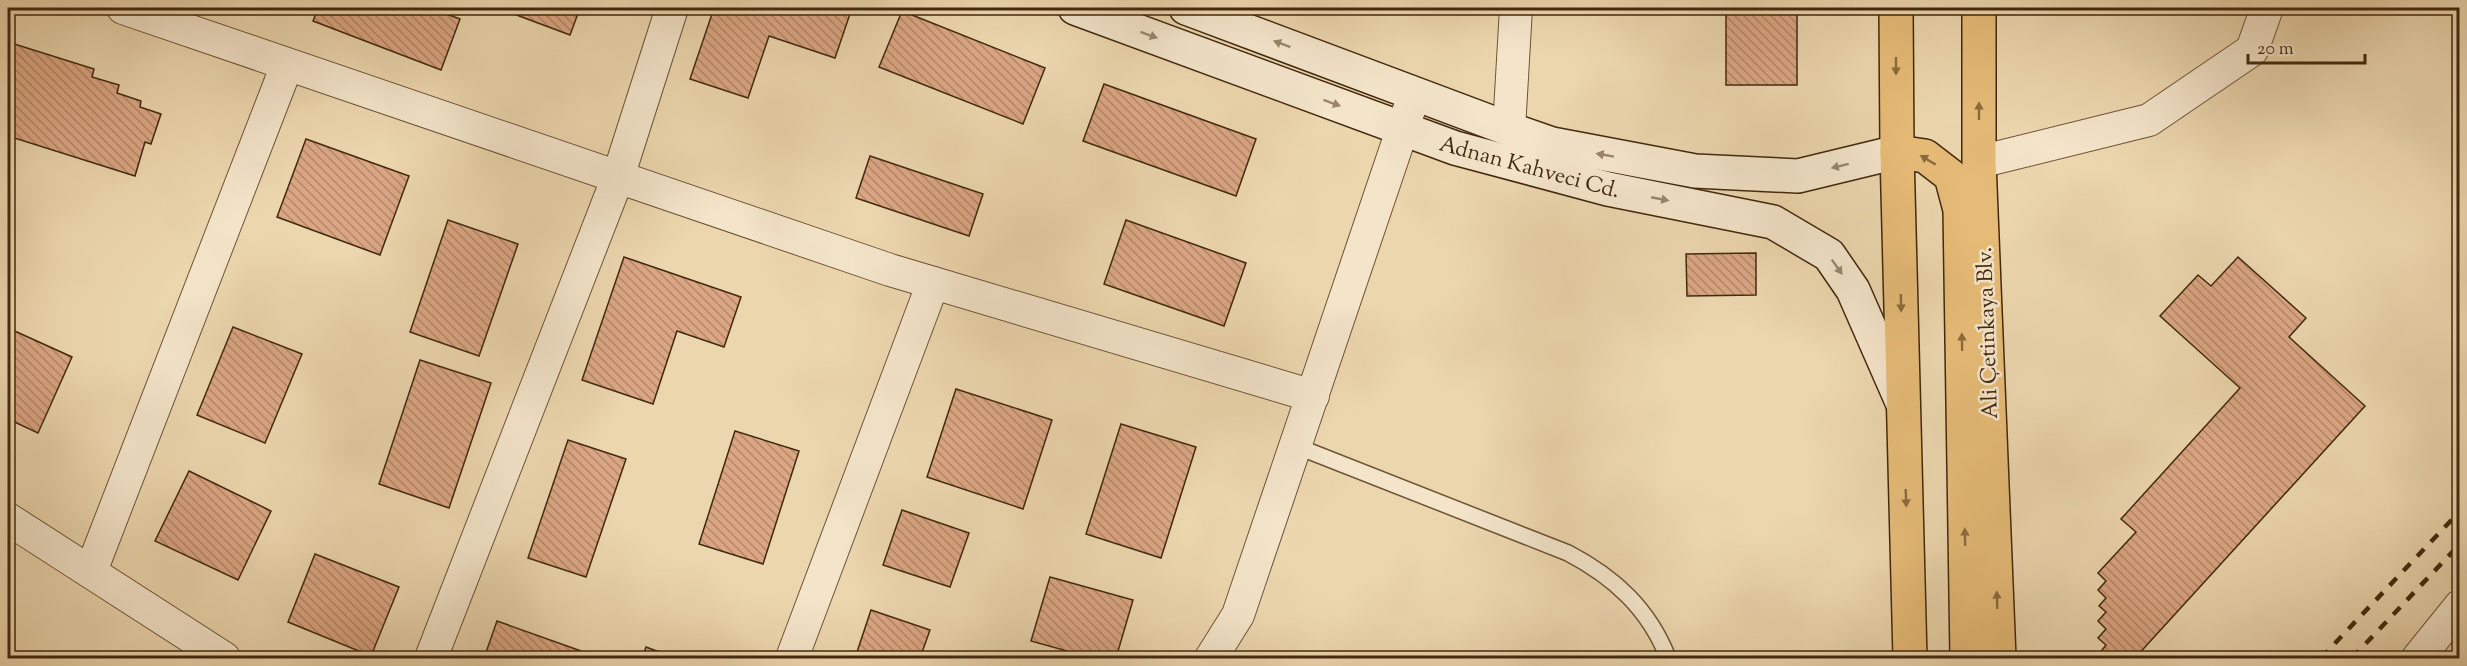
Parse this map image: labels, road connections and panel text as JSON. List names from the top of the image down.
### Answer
{
  "streets": {
    "main road": ["Ali Çetinkaya Blv."],
    "street": ["Adnan Kahveci Cd."]
  },
  "scale_bar": "20 m"
}
